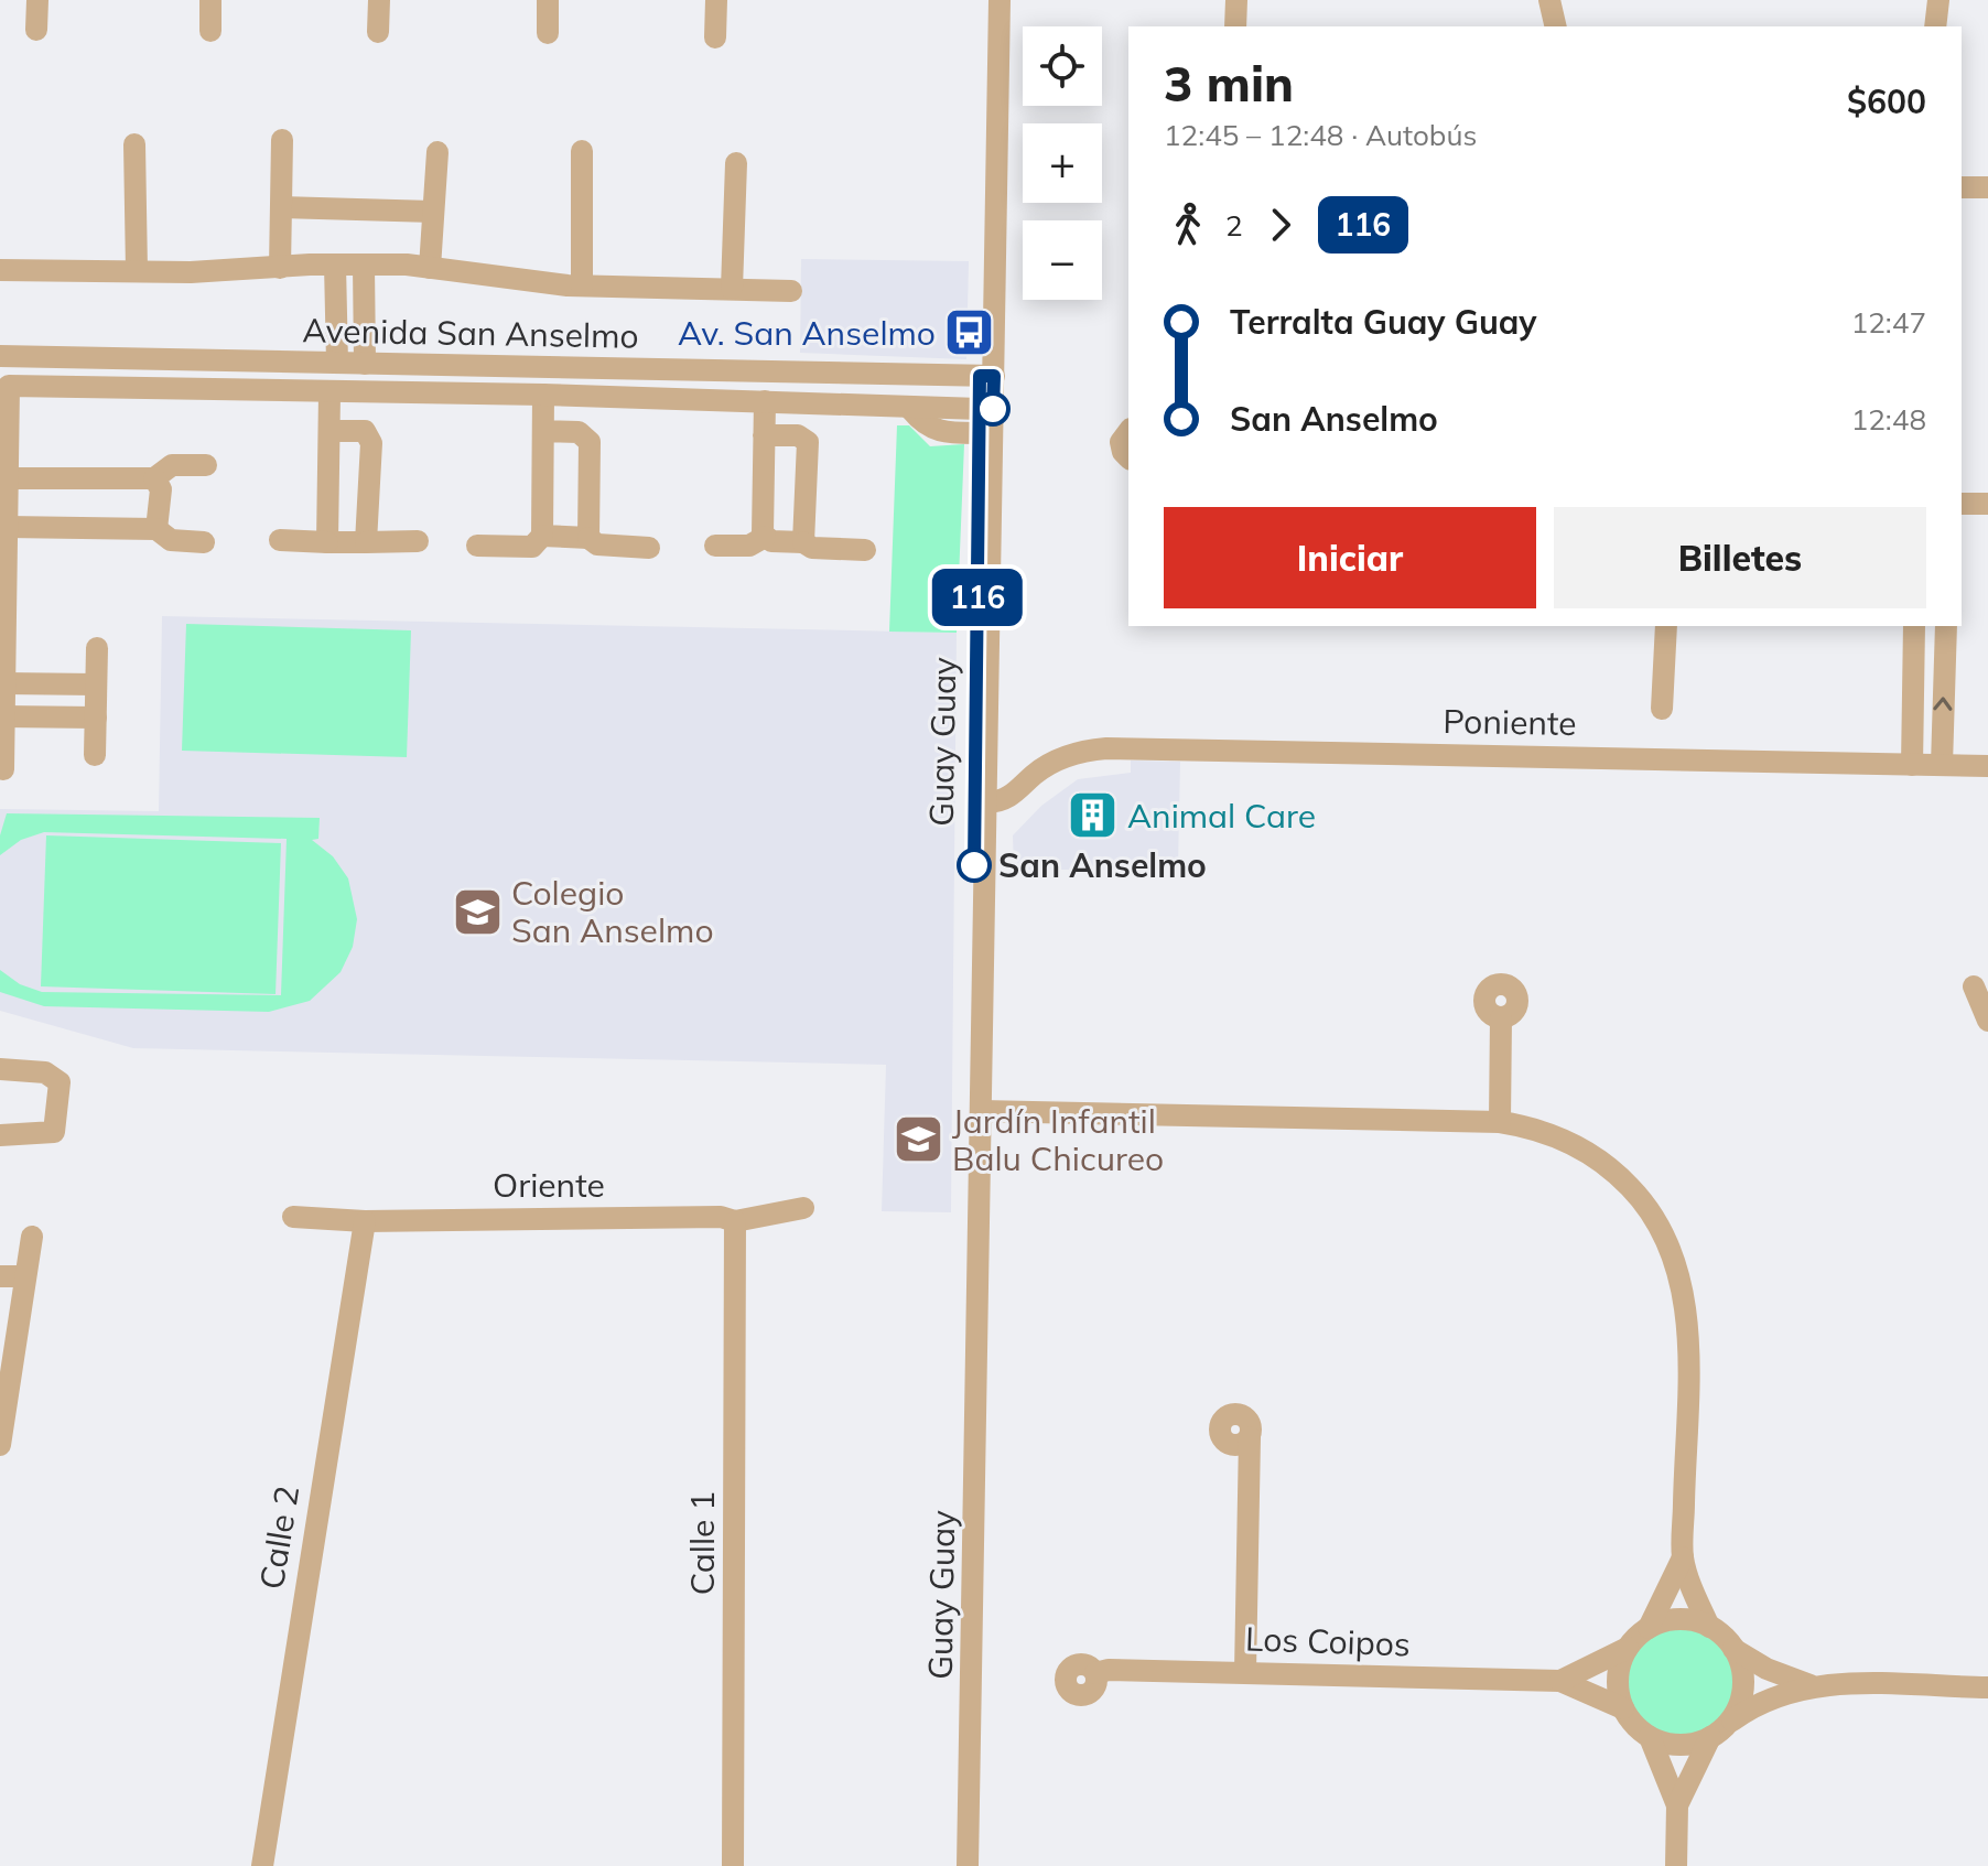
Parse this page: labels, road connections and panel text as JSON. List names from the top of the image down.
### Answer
{
  "streets": {
    "street": [
      "Avenida San Anselmo",
      "Poniente",
      "Guay Guay",
      "Oriente",
      "Calle 2",
      "Calle 1",
      "Los Coipos"
    ]
  },
  "crossings": [
    ["Avenida San Anselmo", "Guay Guay"],
    ["Poniente", "Guay Guay"],
    ["Oriente", "Calle 2"],
    ["Oriente", "Calle 1"]
  ],
  "places": {
    "bus stop": ["Av. San Anselmo"],
    "building": ["Animal Care"],
    "other": ["San Anselmo"],
    "school or university": ["Colegio San Anselmo", "Jardín Infantil Balu Chicureo"]
  },
  "lines": ["bus line 116"],
  "page": {
    "on_map": "116",
    "map_buttons": ["+", "−"],
    "heading": ["3 min", "12:45 – 12:48 · Autobús", "$600"],
    "legs": ["2", "116"],
    "list": [
      {
        "name": "Terralta Guay Guay",
        "value": "12:47"
      },
      {
        "name": "San Anselmo",
        "value": "12:48"
      }
    ],
    "buttons": ["Iniciar", "Billetes"]
  }
}
